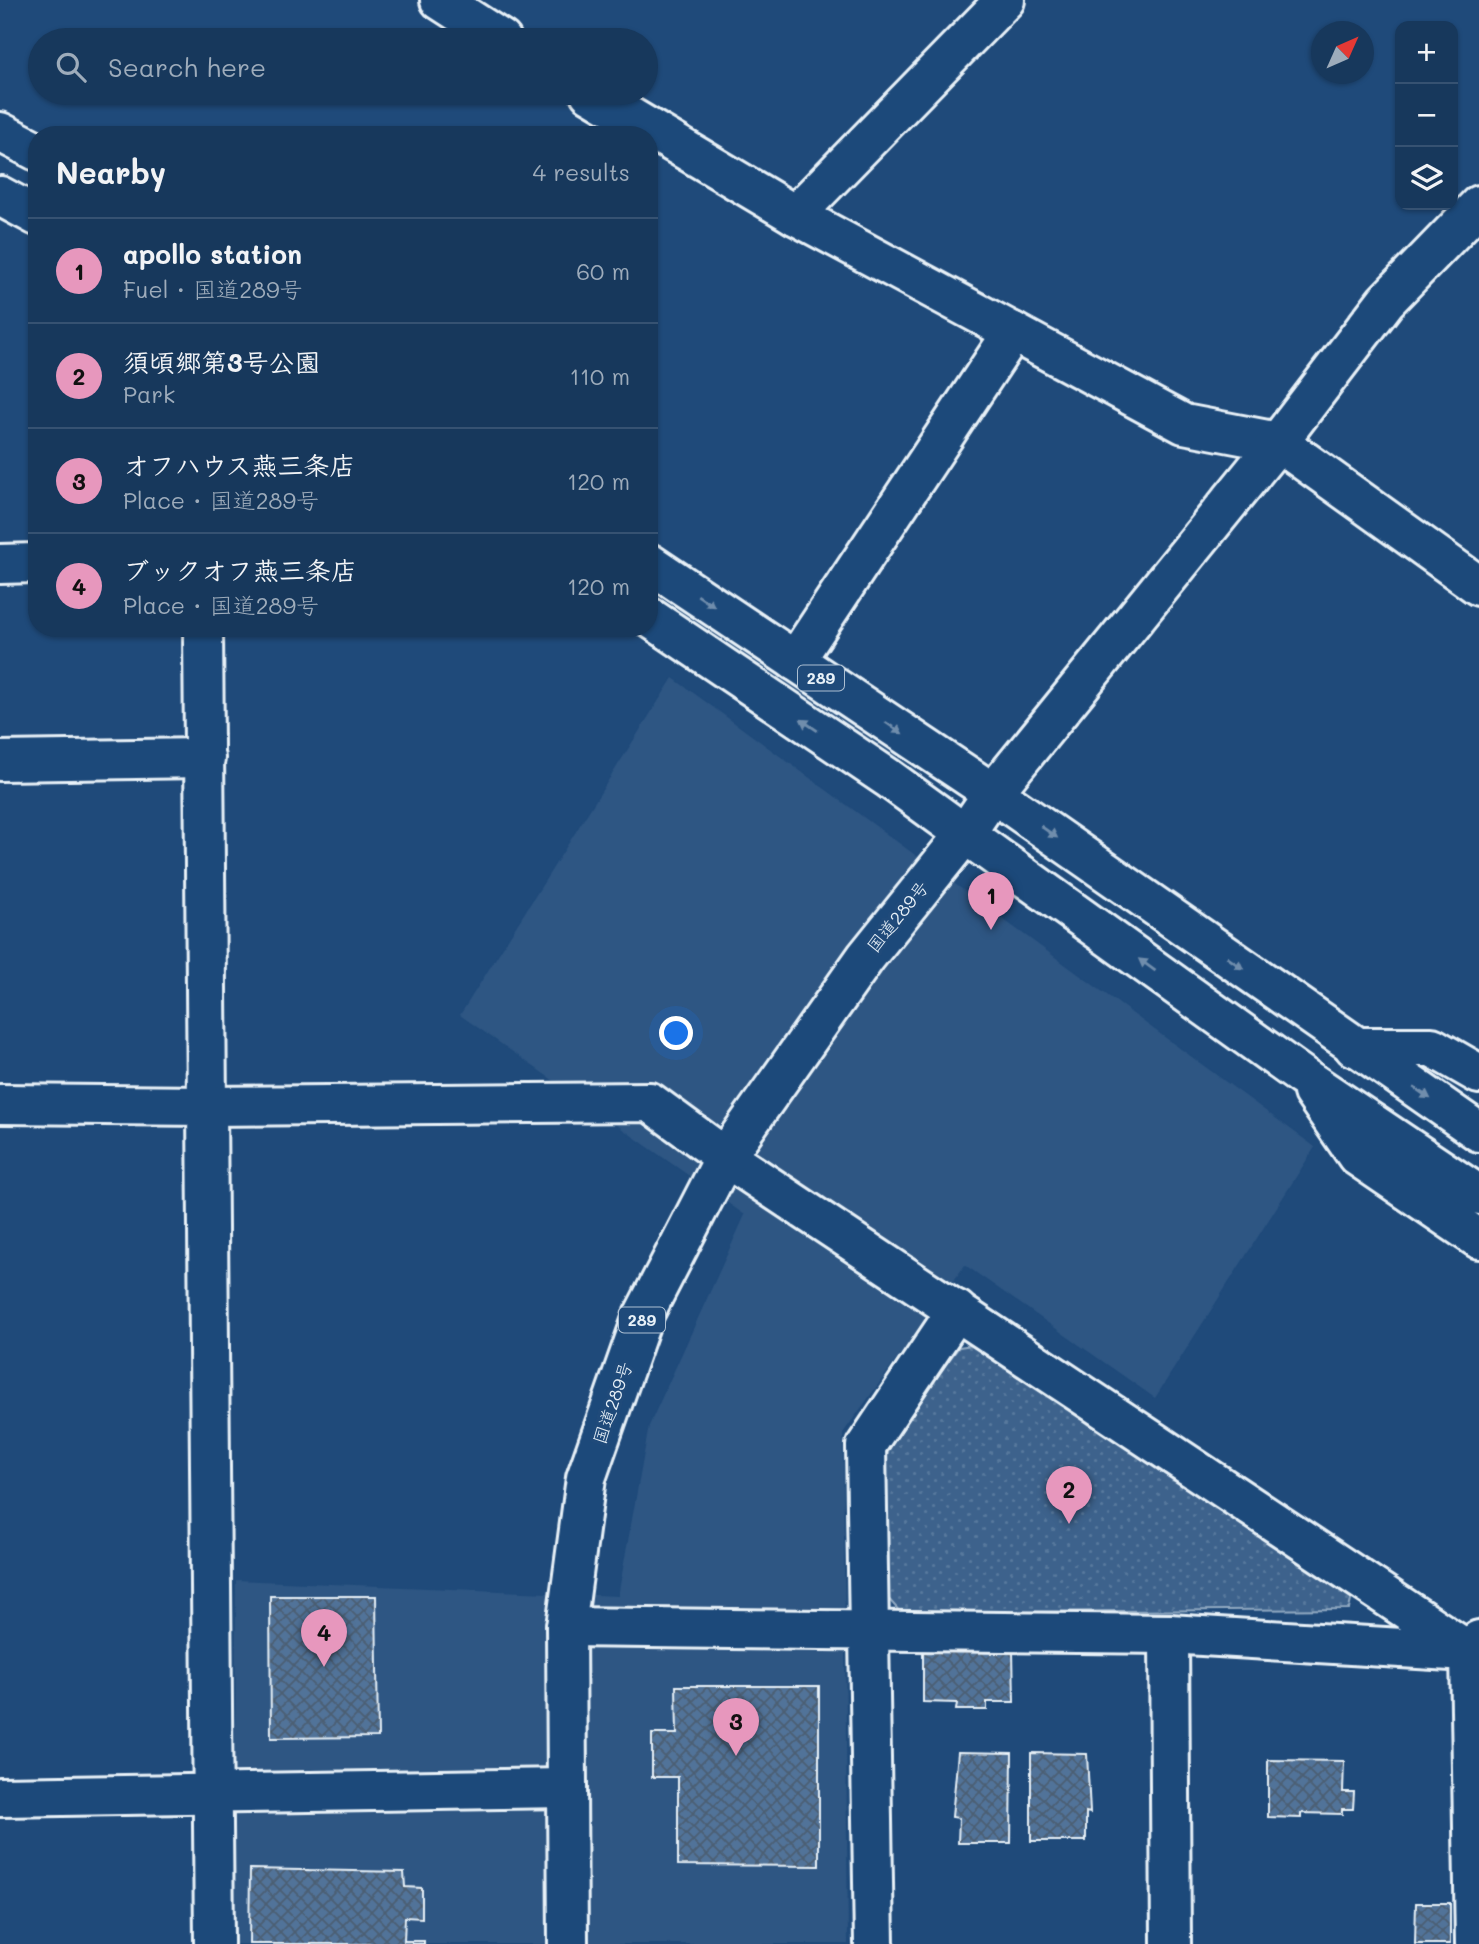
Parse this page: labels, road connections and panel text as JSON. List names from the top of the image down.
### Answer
{
  "streets": {
    "main road": ["289", "国道289号"]
  },
  "crossings": [
    ["289", "国道289号"]
  ],
  "north": "top right",
  "page": {
    "map_buttons": ["+", "−"],
    "search": "Search here",
    "heading": ["Nearby", "4 results"],
    "list": [
      {
        "mark": "1",
        "name": "apollo station",
        "note": "Fuel · 国道289号",
        "value": "60 m"
      },
      {
        "mark": "2",
        "name": "須頃郷第3号公園",
        "note": "Park",
        "value": "110 m"
      },
      {
        "mark": "3",
        "name": "オフハウス燕三条店",
        "note": "Place · 国道289号",
        "value": "120 m"
      },
      {
        "mark": "4",
        "name": "ブックオフ燕三条店",
        "note": "Place · 国道289号",
        "value": "120 m"
      }
    ],
    "pins": [
      "1",
      "2",
      "4",
      "3"
    ]
  }
}
